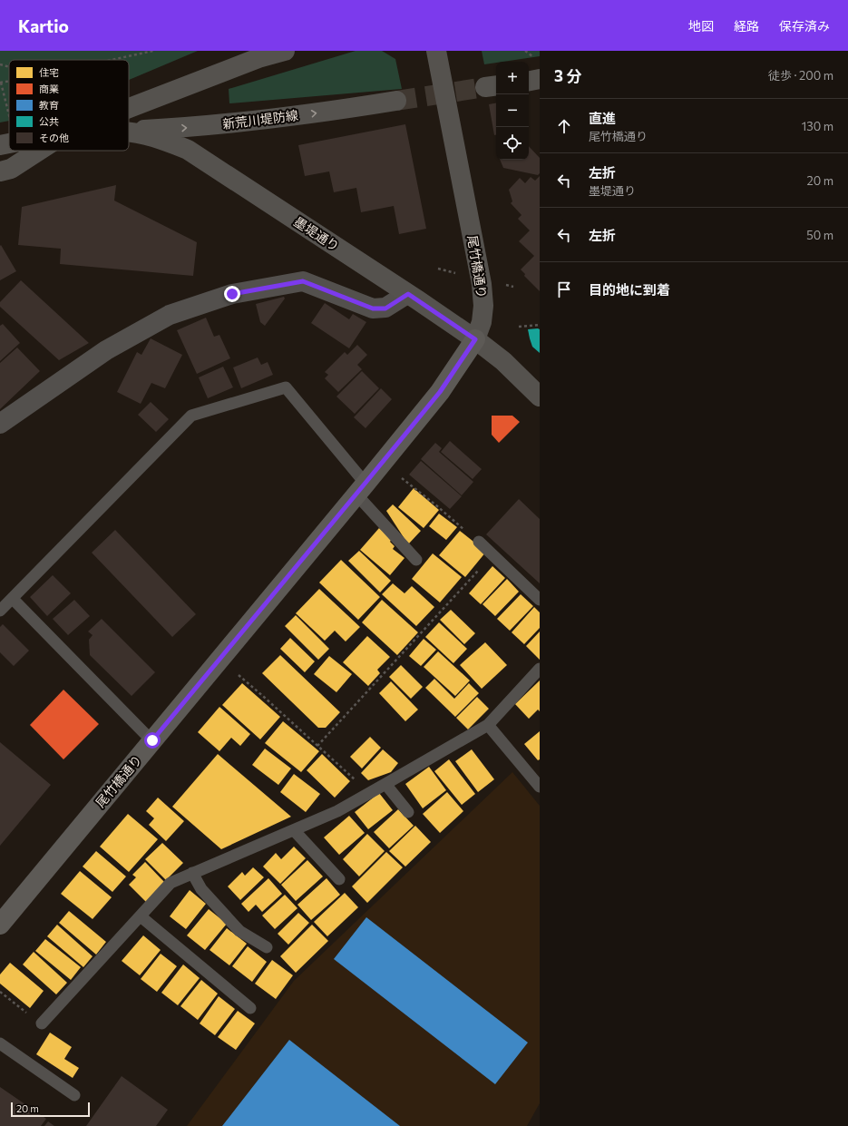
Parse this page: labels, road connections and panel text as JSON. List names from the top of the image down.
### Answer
{
  "streets": {
    "main road": ["新荒川堤防線", "墨堤通り", "尾竹橋通り"]
  },
  "crossings": [
    ["墨堤通り", "尾竹橋通り"]
  ],
  "legend": [
    "住宅",
    "商業",
    "教育",
    "公共",
    "その他"
  ],
  "scale_bar": "20 m",
  "page": {
    "header": "Kartio",
    "nav": ["地図", "経路", "保存済み"],
    "heading": ["3 分", "徒歩 · 200 m"],
    "map_buttons": ["+", "−"],
    "list": [
      ["直進", "尾竹橋通り", "130 m"],
      ["左折", "墨堤通り", "20 m"],
      ["左折", "50 m"],
      "目的地に到着"
    ],
    "scale": "20 m"
  }
}
